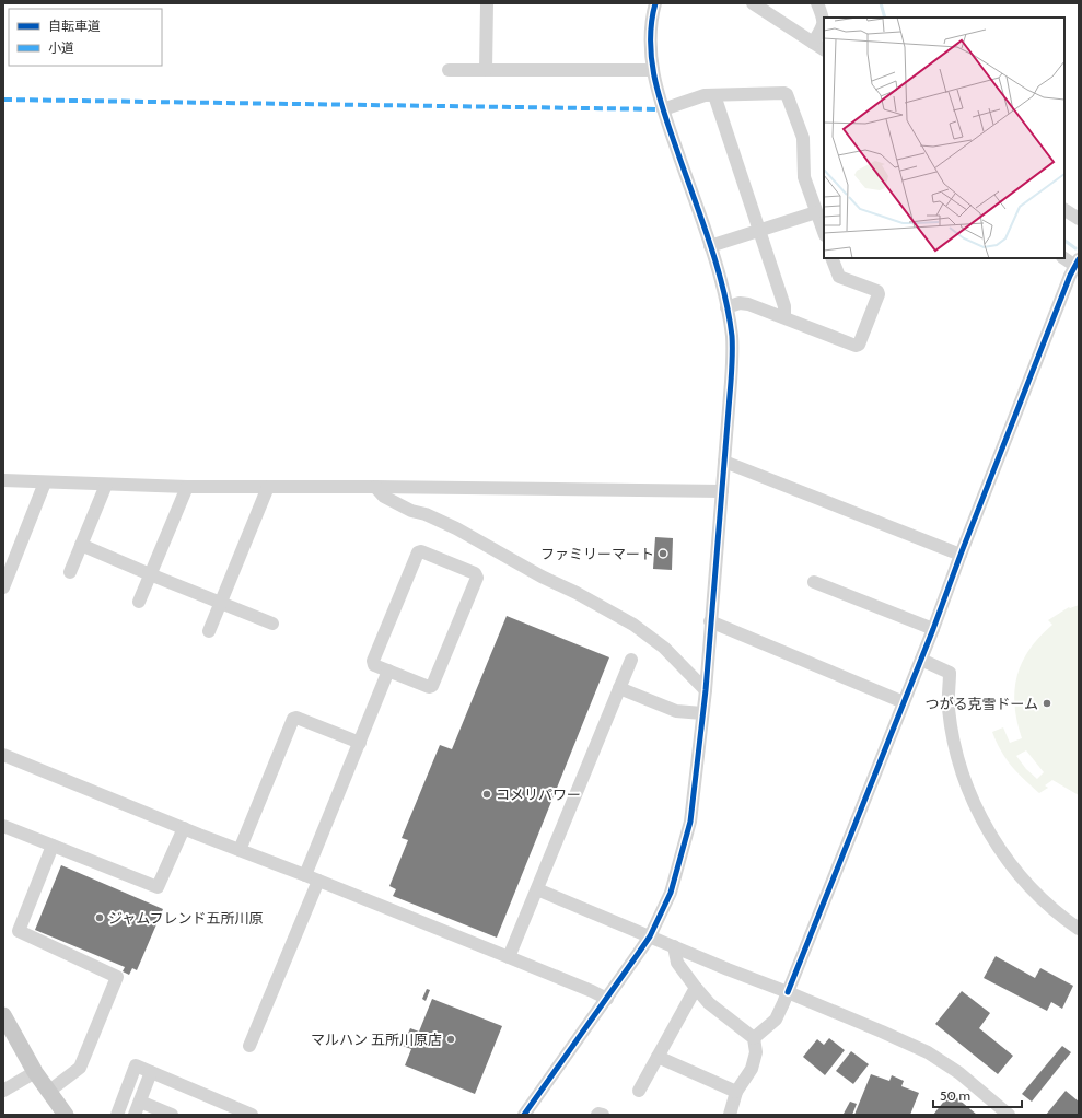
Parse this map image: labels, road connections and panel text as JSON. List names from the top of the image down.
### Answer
{
  "places": [
    "ファミリーマート",
    "つがる克雪ドーム",
    "コメリパワー",
    "ジャムフレンド五所川原",
    "マルハン 五所川原店"
  ],
  "legend": ["自転車道", "小道"],
  "scale_bar": "50 m"
}
